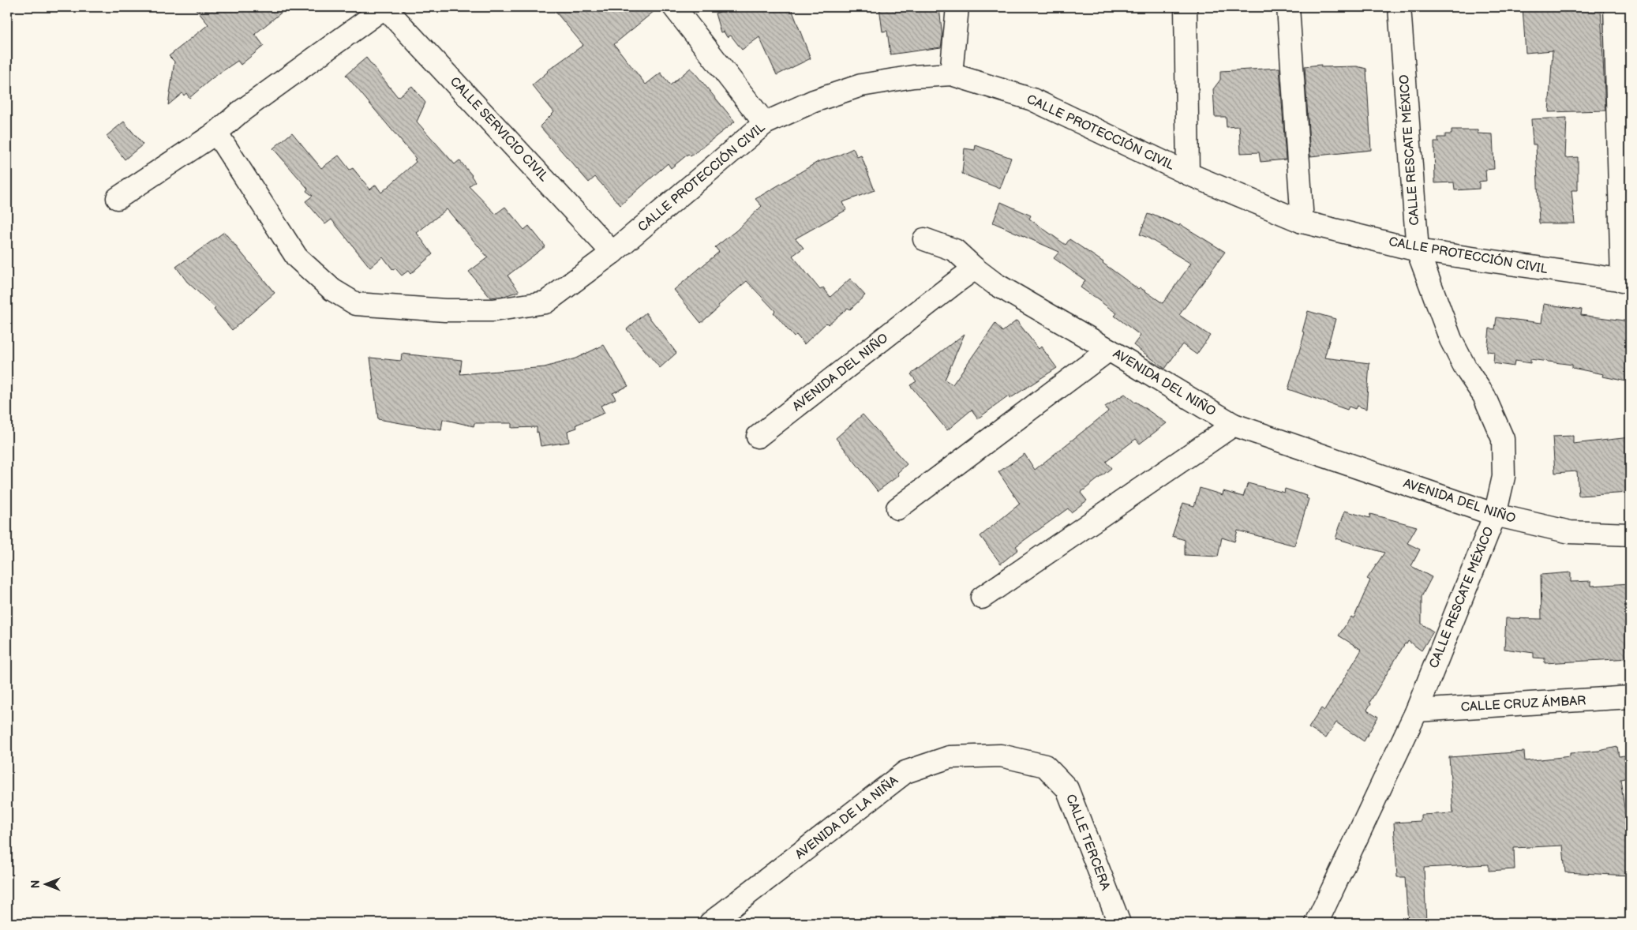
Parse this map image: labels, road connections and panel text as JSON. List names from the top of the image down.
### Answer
{
  "streets": {
    "street": [
      "CALLE SERVICIO CIVIL",
      "CALLE PROTECCIÓN CIVIL",
      "CALLE RESCATE MÉXICO",
      "AVENIDA DEL NIÑO",
      "CALLE CRUZ ÁMBAR",
      "AVENIDA DE LA NIÑA",
      "CALLE TERCERA"
    ]
  },
  "crossings": [
    ["CALLE SERVICIO CIVIL", "CALLE PROTECCIÓN CIVIL"],
    ["CALLE PROTECCIÓN CIVIL", "CALLE RESCATE MÉXICO"],
    ["CALLE RESCATE MÉXICO", "AVENIDA DEL NIÑO"],
    ["CALLE RESCATE MÉXICO", "CALLE CRUZ ÁMBAR"],
    ["AVENIDA DE LA NIÑA", "CALLE TERCERA"]
  ],
  "north": "left"
}
